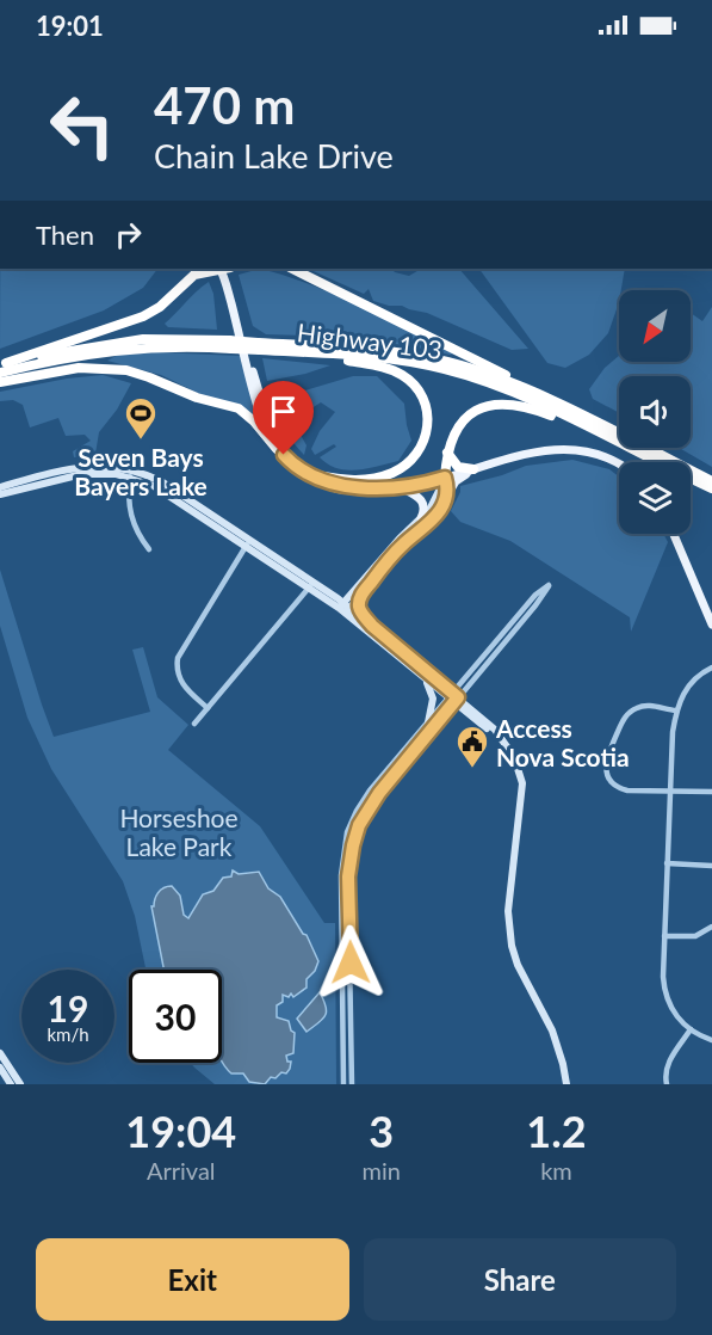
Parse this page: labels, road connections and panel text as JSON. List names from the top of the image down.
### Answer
{
  "streets": {
    "highway": ["Highway 103"]
  },
  "parks": ["Horseshoe Lake Park"],
  "places": {
    "sports": ["Seven Bays Bayers Lake"],
    "public building": ["Access Nova Scotia"]
  },
  "north": "bottom left",
  "page": {
    "status": "19:01",
    "turn": ["470 m", "Chain Lake Drive"],
    "then": "Then",
    "speed": "19 km/h",
    "limit": "30",
    "eta": [
      "19:04",
      "Arrival",
      "3",
      "min",
      "1.2",
      "km"
    ],
    "buttons": ["Exit", "Share"]
  }
}
